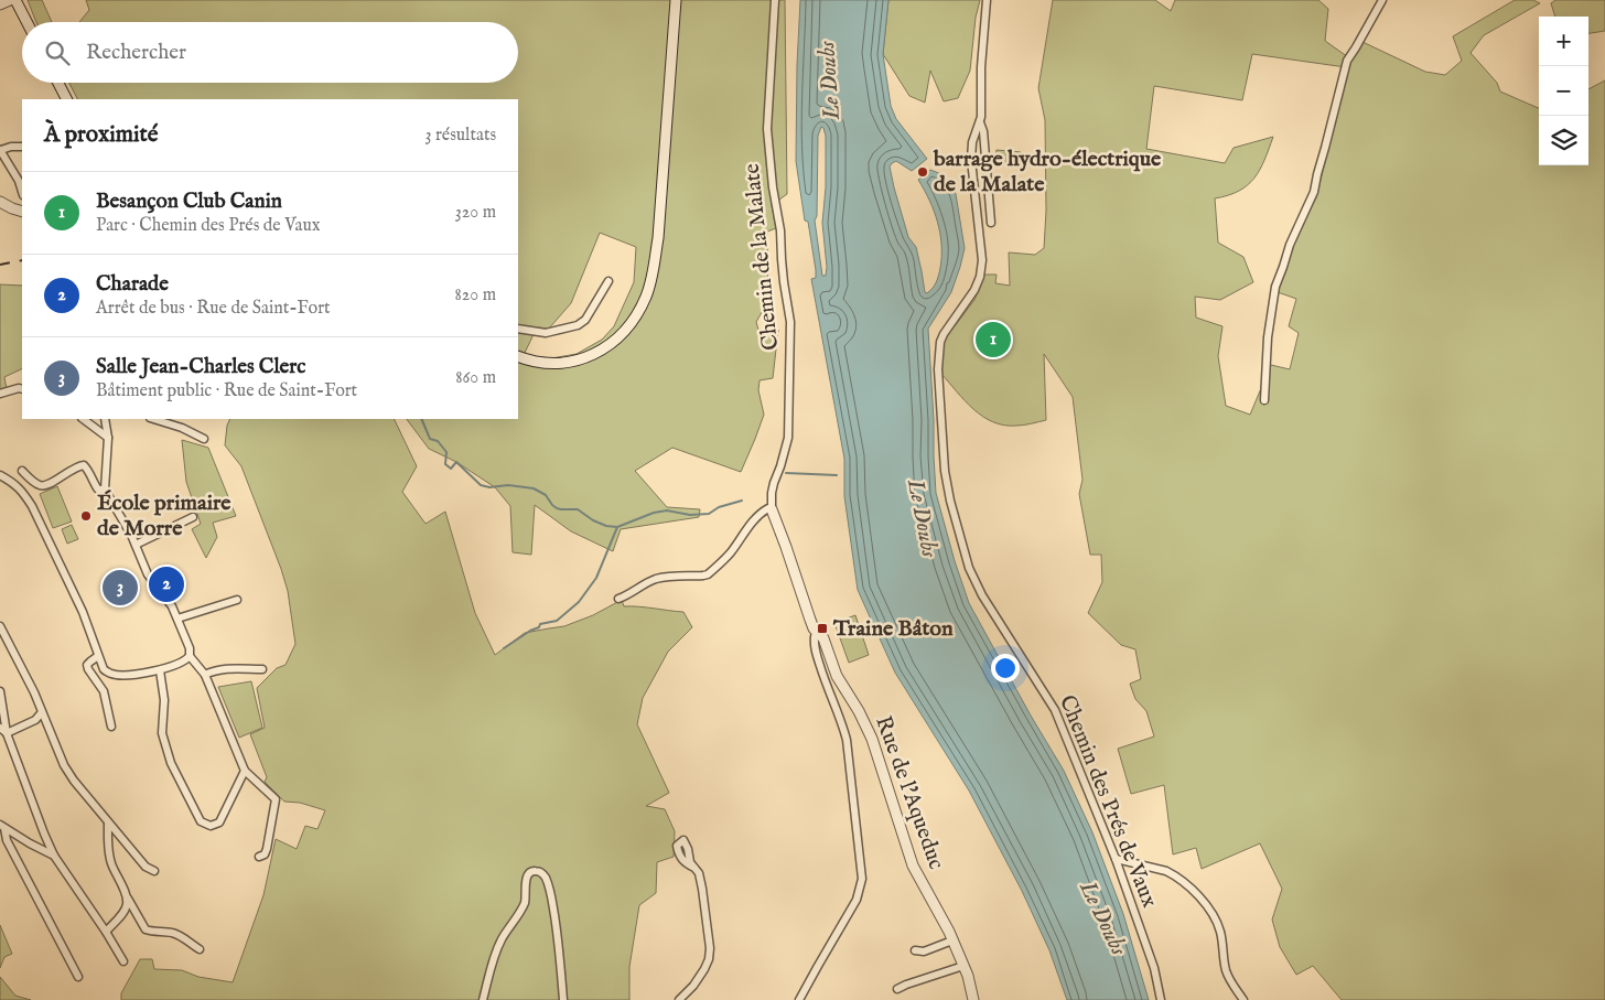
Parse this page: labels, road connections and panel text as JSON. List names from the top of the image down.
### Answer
{
  "streets": {
    "street": ["Chemin de la Malate", "Rue de l'Aqueduc", "Chemin des Prés de Vaux"]
  },
  "crossings": [
    ["Chemin de la Malate", "Rue de l'Aqueduc"]
  ],
  "water": ["Le Doubs"],
  "places": {
    "other": ["barrage hydro-électrique de la Malate", "École primaire de Morre"],
    "transit": ["Traine Bâton"]
  },
  "page": {
    "map_buttons": ["+", "−"],
    "search": "Rechercher",
    "heading": ["À proximité", "3 résultats"],
    "list": [
      {
        "mark": "1",
        "name": "Besançon Club Canin",
        "note": "Parc · Chemin des Prés de Vaux",
        "value": "320 m"
      },
      {
        "mark": "2",
        "name": "Charade",
        "note": "Arrêt de bus · Rue de Saint-Fort",
        "value": "820 m"
      },
      {
        "mark": "3",
        "name": "Salle Jean-Charles Clerc",
        "note": "Bâtiment public · Rue de Saint-Fort",
        "value": "860 m"
      }
    ],
    "pins": ["1", "2", "3"]
  }
}
